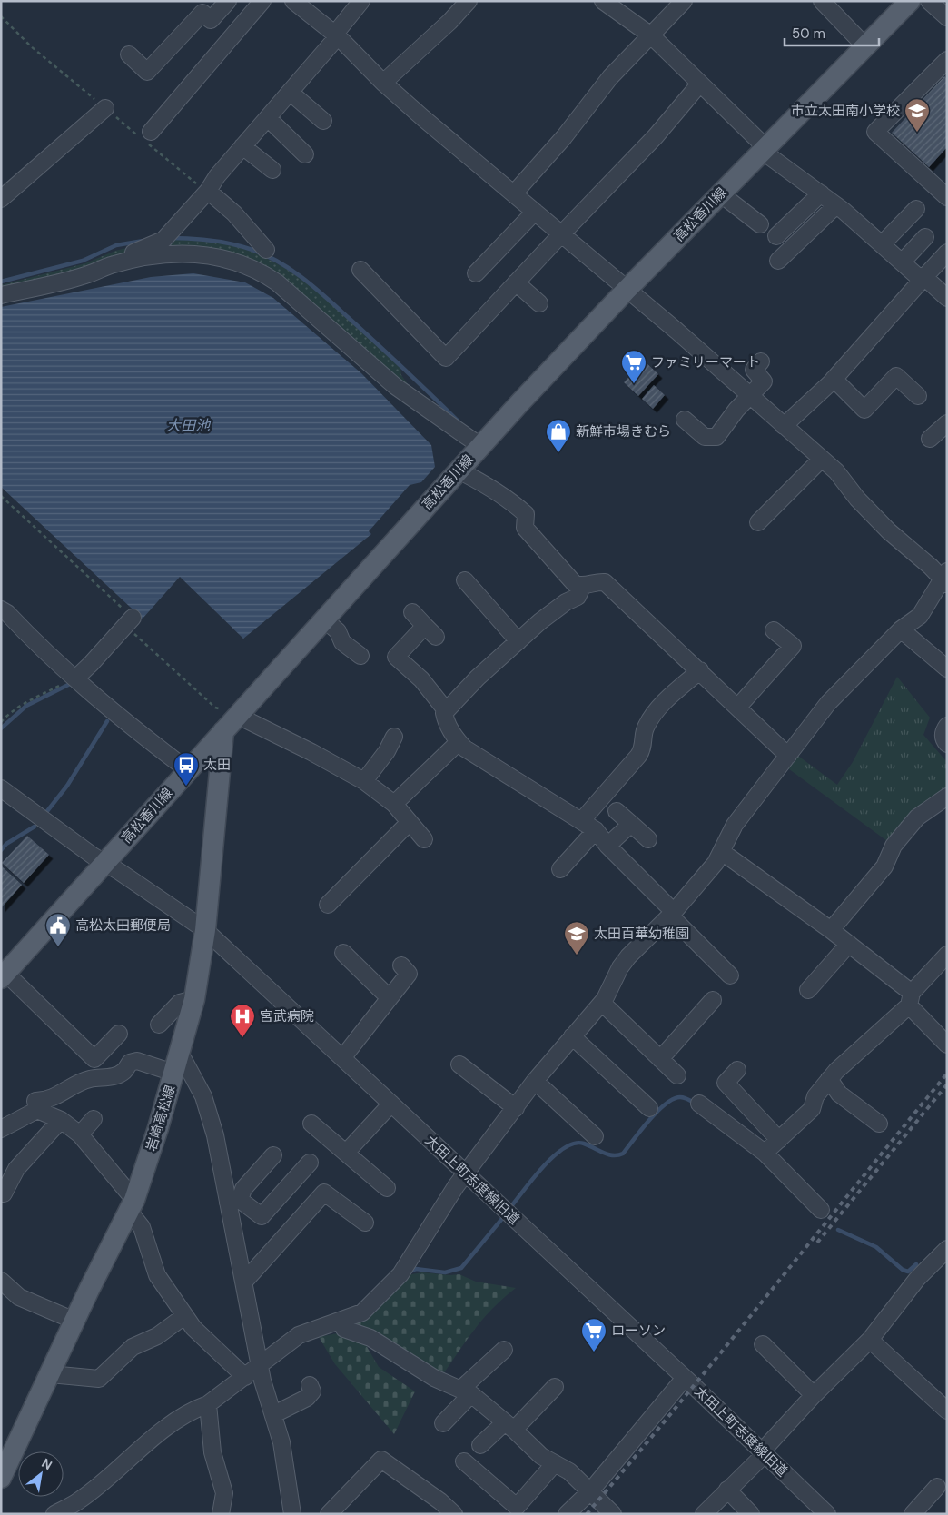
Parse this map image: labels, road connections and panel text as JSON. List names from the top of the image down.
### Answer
{
  "streets": {
    "main road": ["高松香川線", "岩崎高松線"],
    "street": ["太田上町志度線旧道"]
  },
  "crossings": [
    ["高松香川線", "岩崎高松線"],
    ["高松香川線", "太田上町志度線旧道"],
    ["岩崎高松線", "太田上町志度線旧道"]
  ],
  "water": ["大田池"],
  "places": {
    "school or university": ["市立太田南小学校", "太田百華幼稚園"],
    "supermarket": ["ファミリーマート", "ローソン"],
    "shop": ["新鮮市場きむら"],
    "bus stop": ["太田"],
    "public building": ["高松太田郵便局"],
    "hospital": ["宮武病院"]
  },
  "scale_bar": "50 m",
  "north": "top right"
}
